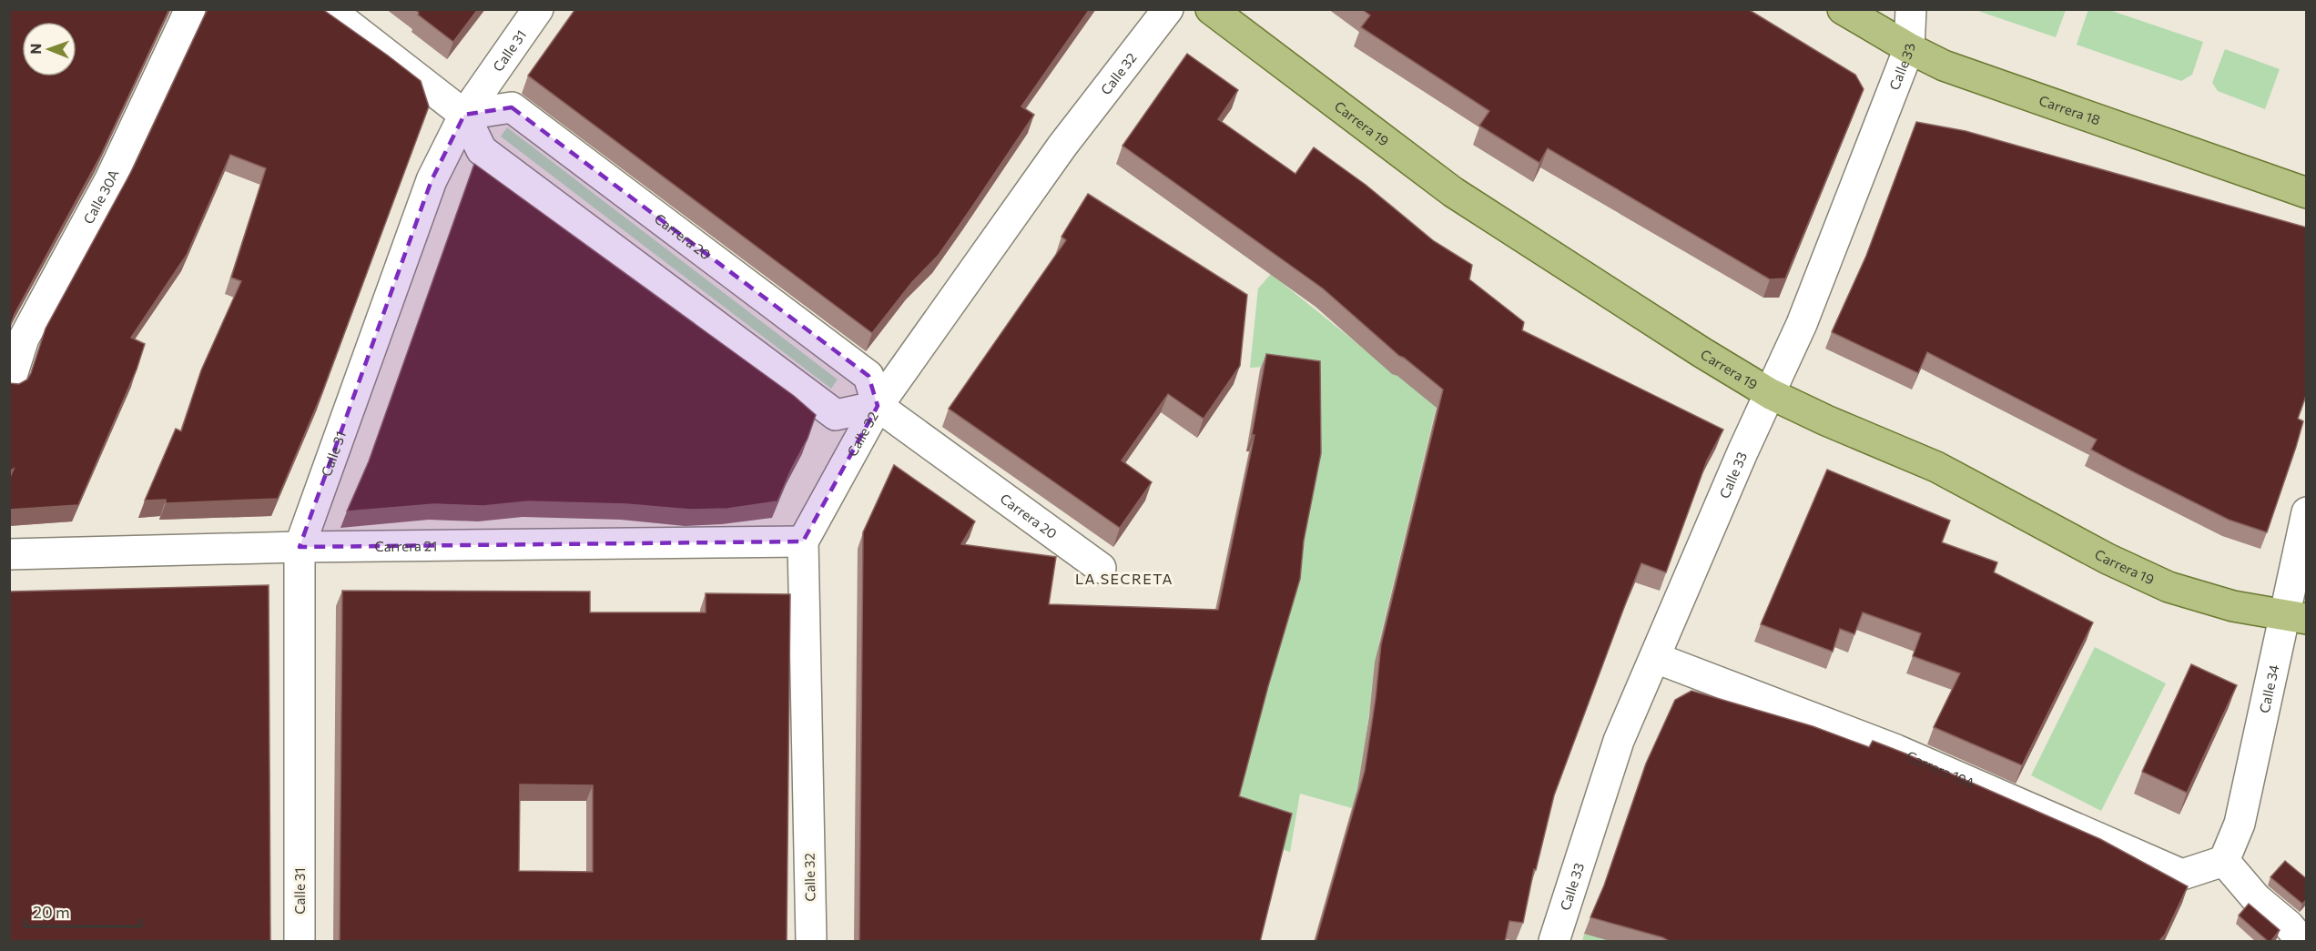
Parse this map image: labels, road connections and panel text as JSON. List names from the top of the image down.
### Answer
{
  "streets": {
    "main road": ["Carrera 18", "Carrera 19"],
    "street": [
      "Calle 31",
      "Calle 33",
      "Calle 32",
      "Calle 30A",
      "Carrera 20",
      "Carrera 21",
      "Calle 34",
      "Carrera 19A"
    ]
  },
  "crossings": [
    ["Calle 31", "Carrera 20"],
    ["Calle 31", "Carrera 21"],
    ["Calle 33", "Carrera 18"],
    ["Calle 33", "Carrera 19"],
    ["Calle 33", "Carrera 19A"],
    ["Calle 32", "Carrera 20"],
    ["Calle 32", "Carrera 21"],
    ["Carrera 19", "Calle 34"],
    ["Calle 34", "Carrera 19A"]
  ],
  "districts": ["LA SECRETA"],
  "scale_bar": "20 m",
  "north": "left"
}
